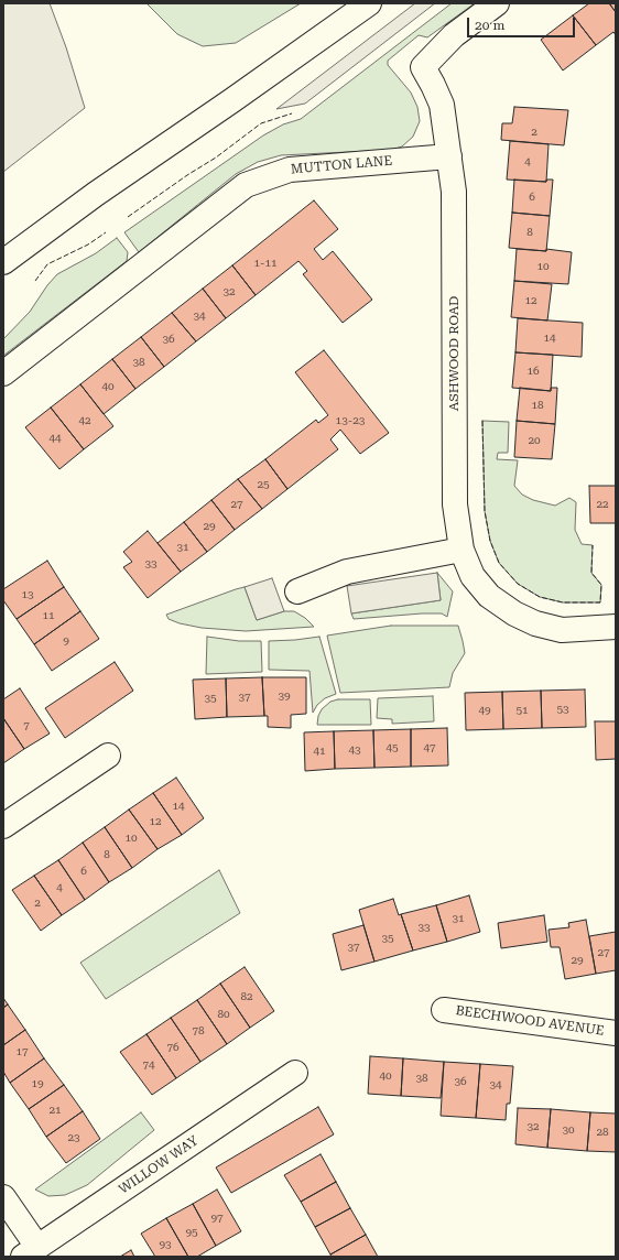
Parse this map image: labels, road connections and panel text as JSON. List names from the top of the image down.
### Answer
{
  "streets": {
    "street": [
      "MUTTON LANE",
      "ASHWOOD ROAD",
      "BEECHWOOD AVENUE",
      "WILLOW WAY"
    ]
  },
  "crossings": [
    ["MUTTON LANE", "ASHWOOD ROAD"]
  ],
  "house_numbers": [
    "2",
    "4",
    "6",
    "8",
    "1-11",
    "10",
    "32",
    "12",
    "34",
    "14",
    "36",
    "38",
    "16",
    "40",
    "18",
    "42",
    "13-23",
    "44",
    "20",
    "25",
    "27",
    "22",
    "29",
    "31",
    "33",
    "13",
    "11",
    "9",
    "39",
    "37",
    "35",
    "53",
    "49",
    "51",
    "7",
    "45",
    "47",
    "43",
    "41",
    "14",
    "12",
    "10",
    "8",
    "6",
    "4",
    "2",
    "31",
    "33",
    "35",
    "37",
    "27",
    "29",
    "82",
    "80",
    "78",
    "76",
    "17",
    "74",
    "40",
    "38",
    "36",
    "19",
    "34",
    "21",
    "32",
    "30",
    "28",
    "23",
    "97",
    "95",
    "93"
  ],
  "scale_bar": "20 m"
}
